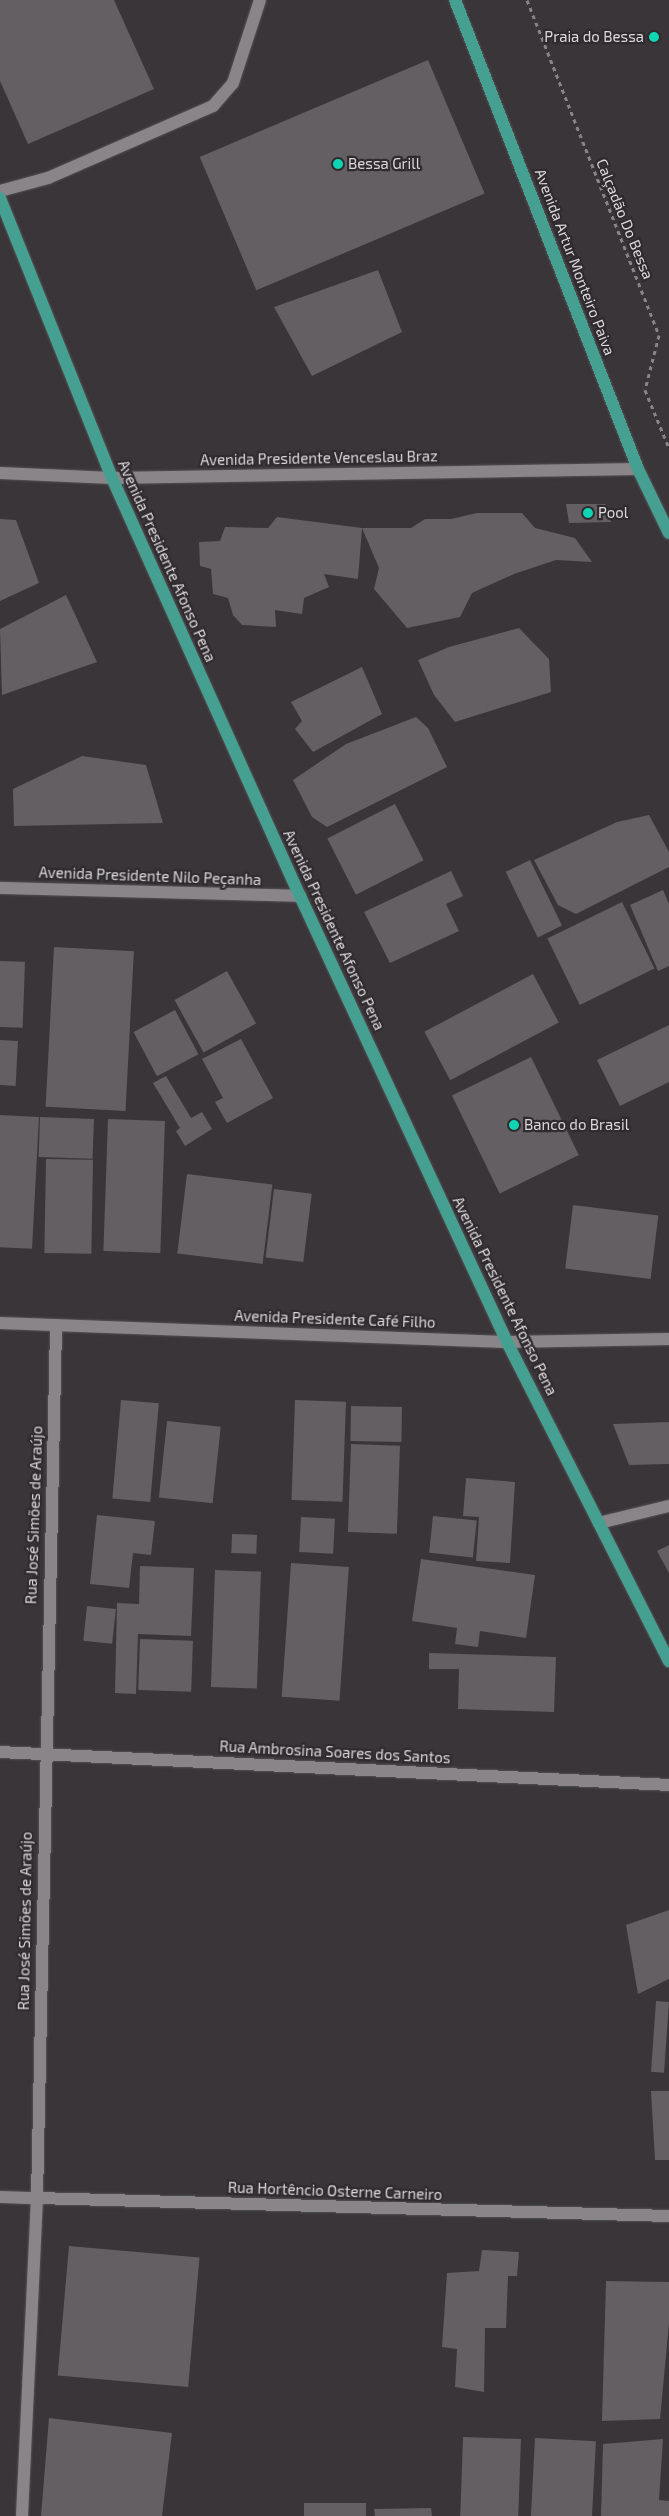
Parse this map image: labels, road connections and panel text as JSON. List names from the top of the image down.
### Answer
{
  "streets": {
    "main road": ["Avenida Artur Monteiro Paiva", "Avenida Presidente Afonso Pena"],
    "street": [
      "Avenida Presidente Venceslau Braz",
      "Avenida Presidente Nilo Peçanha",
      "Avenida Presidente Café Filho",
      "Rua José Simões de Araújo",
      "Rua Ambrosina Soares dos Santos",
      "Rua Hortêncio Osterne Carneiro"
    ],
    "path": ["Calçadão Do Bessa"]
  },
  "crossings": [
    ["Avenida Artur Monteiro Paiva", "Avenida Presidente Venceslau Braz"],
    ["Avenida Presidente Venceslau Braz", "Avenida Presidente Afonso Pena"],
    ["Avenida Presidente Afonso Pena", "Avenida Presidente Nilo Peçanha"],
    ["Avenida Presidente Afonso Pena", "Avenida Presidente Café Filho"],
    ["Avenida Presidente Café Filho", "Rua José Simões de Araújo"],
    ["Rua José Simões de Araújo", "Rua Ambrosina Soares dos Santos"],
    ["Rua José Simões de Araújo", "Rua Hortêncio Osterne Carneiro"]
  ],
  "places": [
    "Praia do Bessa",
    "Bessa Grill",
    "Pool",
    "Banco do Brasil"
  ]
}
